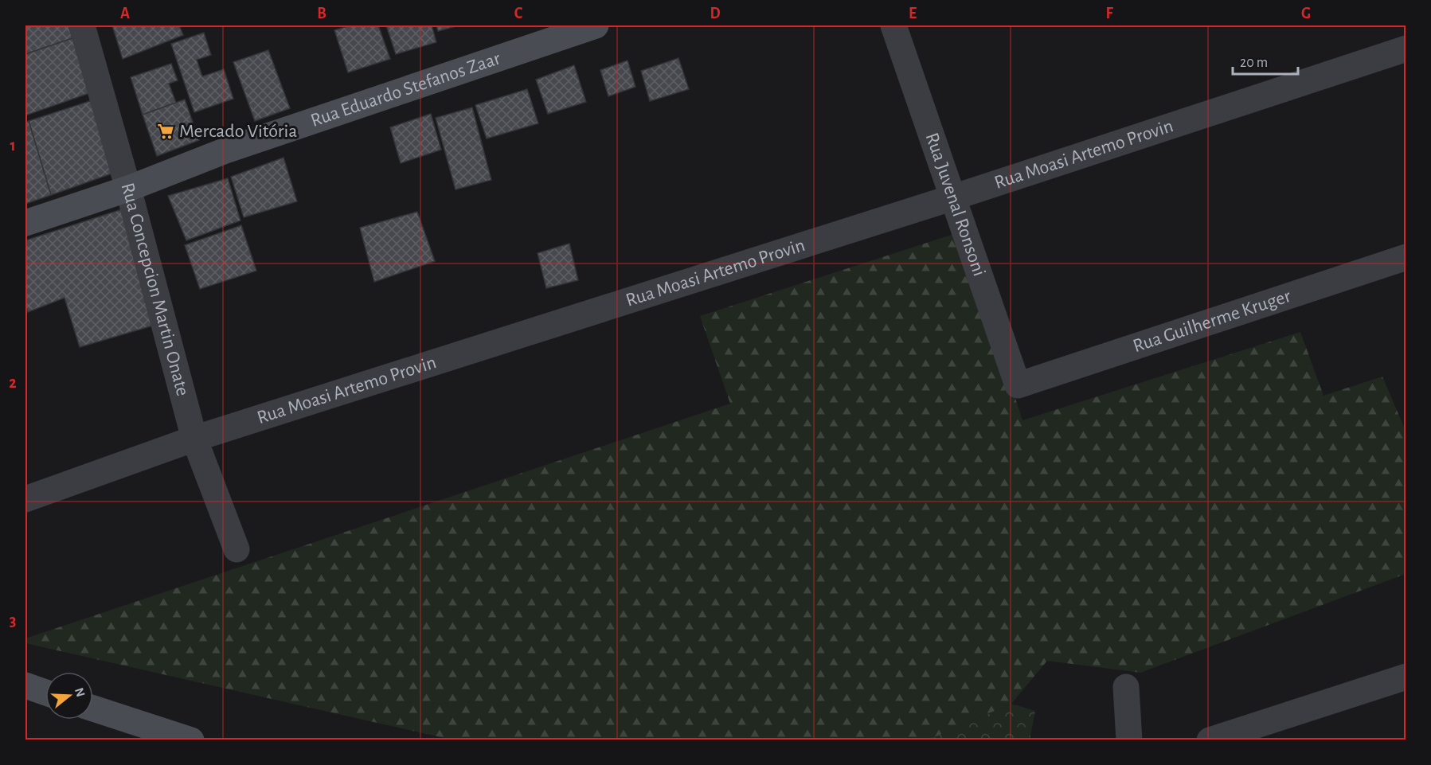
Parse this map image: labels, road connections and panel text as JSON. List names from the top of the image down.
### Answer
{
  "streets": {
    "street": [
      "Rua Eduardo Stefanos Zaar",
      "Rua Moasi Artemo Provin",
      "Rua Juvenal Ronsoni",
      "Rua Concepcion Martin Onate",
      "Rua Guilherme Kruger"
    ]
  },
  "crossings": [
    ["Rua Eduardo Stefanos Zaar", "Rua Concepcion Martin Onate"],
    ["Rua Moasi Artemo Provin", "Rua Juvenal Ronsoni"],
    ["Rua Moasi Artemo Provin", "Rua Concepcion Martin Onate"],
    ["Rua Juvenal Ronsoni", "Rua Guilherme Kruger"]
  ],
  "places": {
    "supermarket": ["Mercado Vitória"]
  },
  "scale_bar": "20 m",
  "north": "right",
  "grid": {
    "columns": [
      "A",
      "B",
      "C",
      "D",
      "E",
      "F",
      "G"
    ],
    "rows": ["1", "2", "3"]
  }
}
